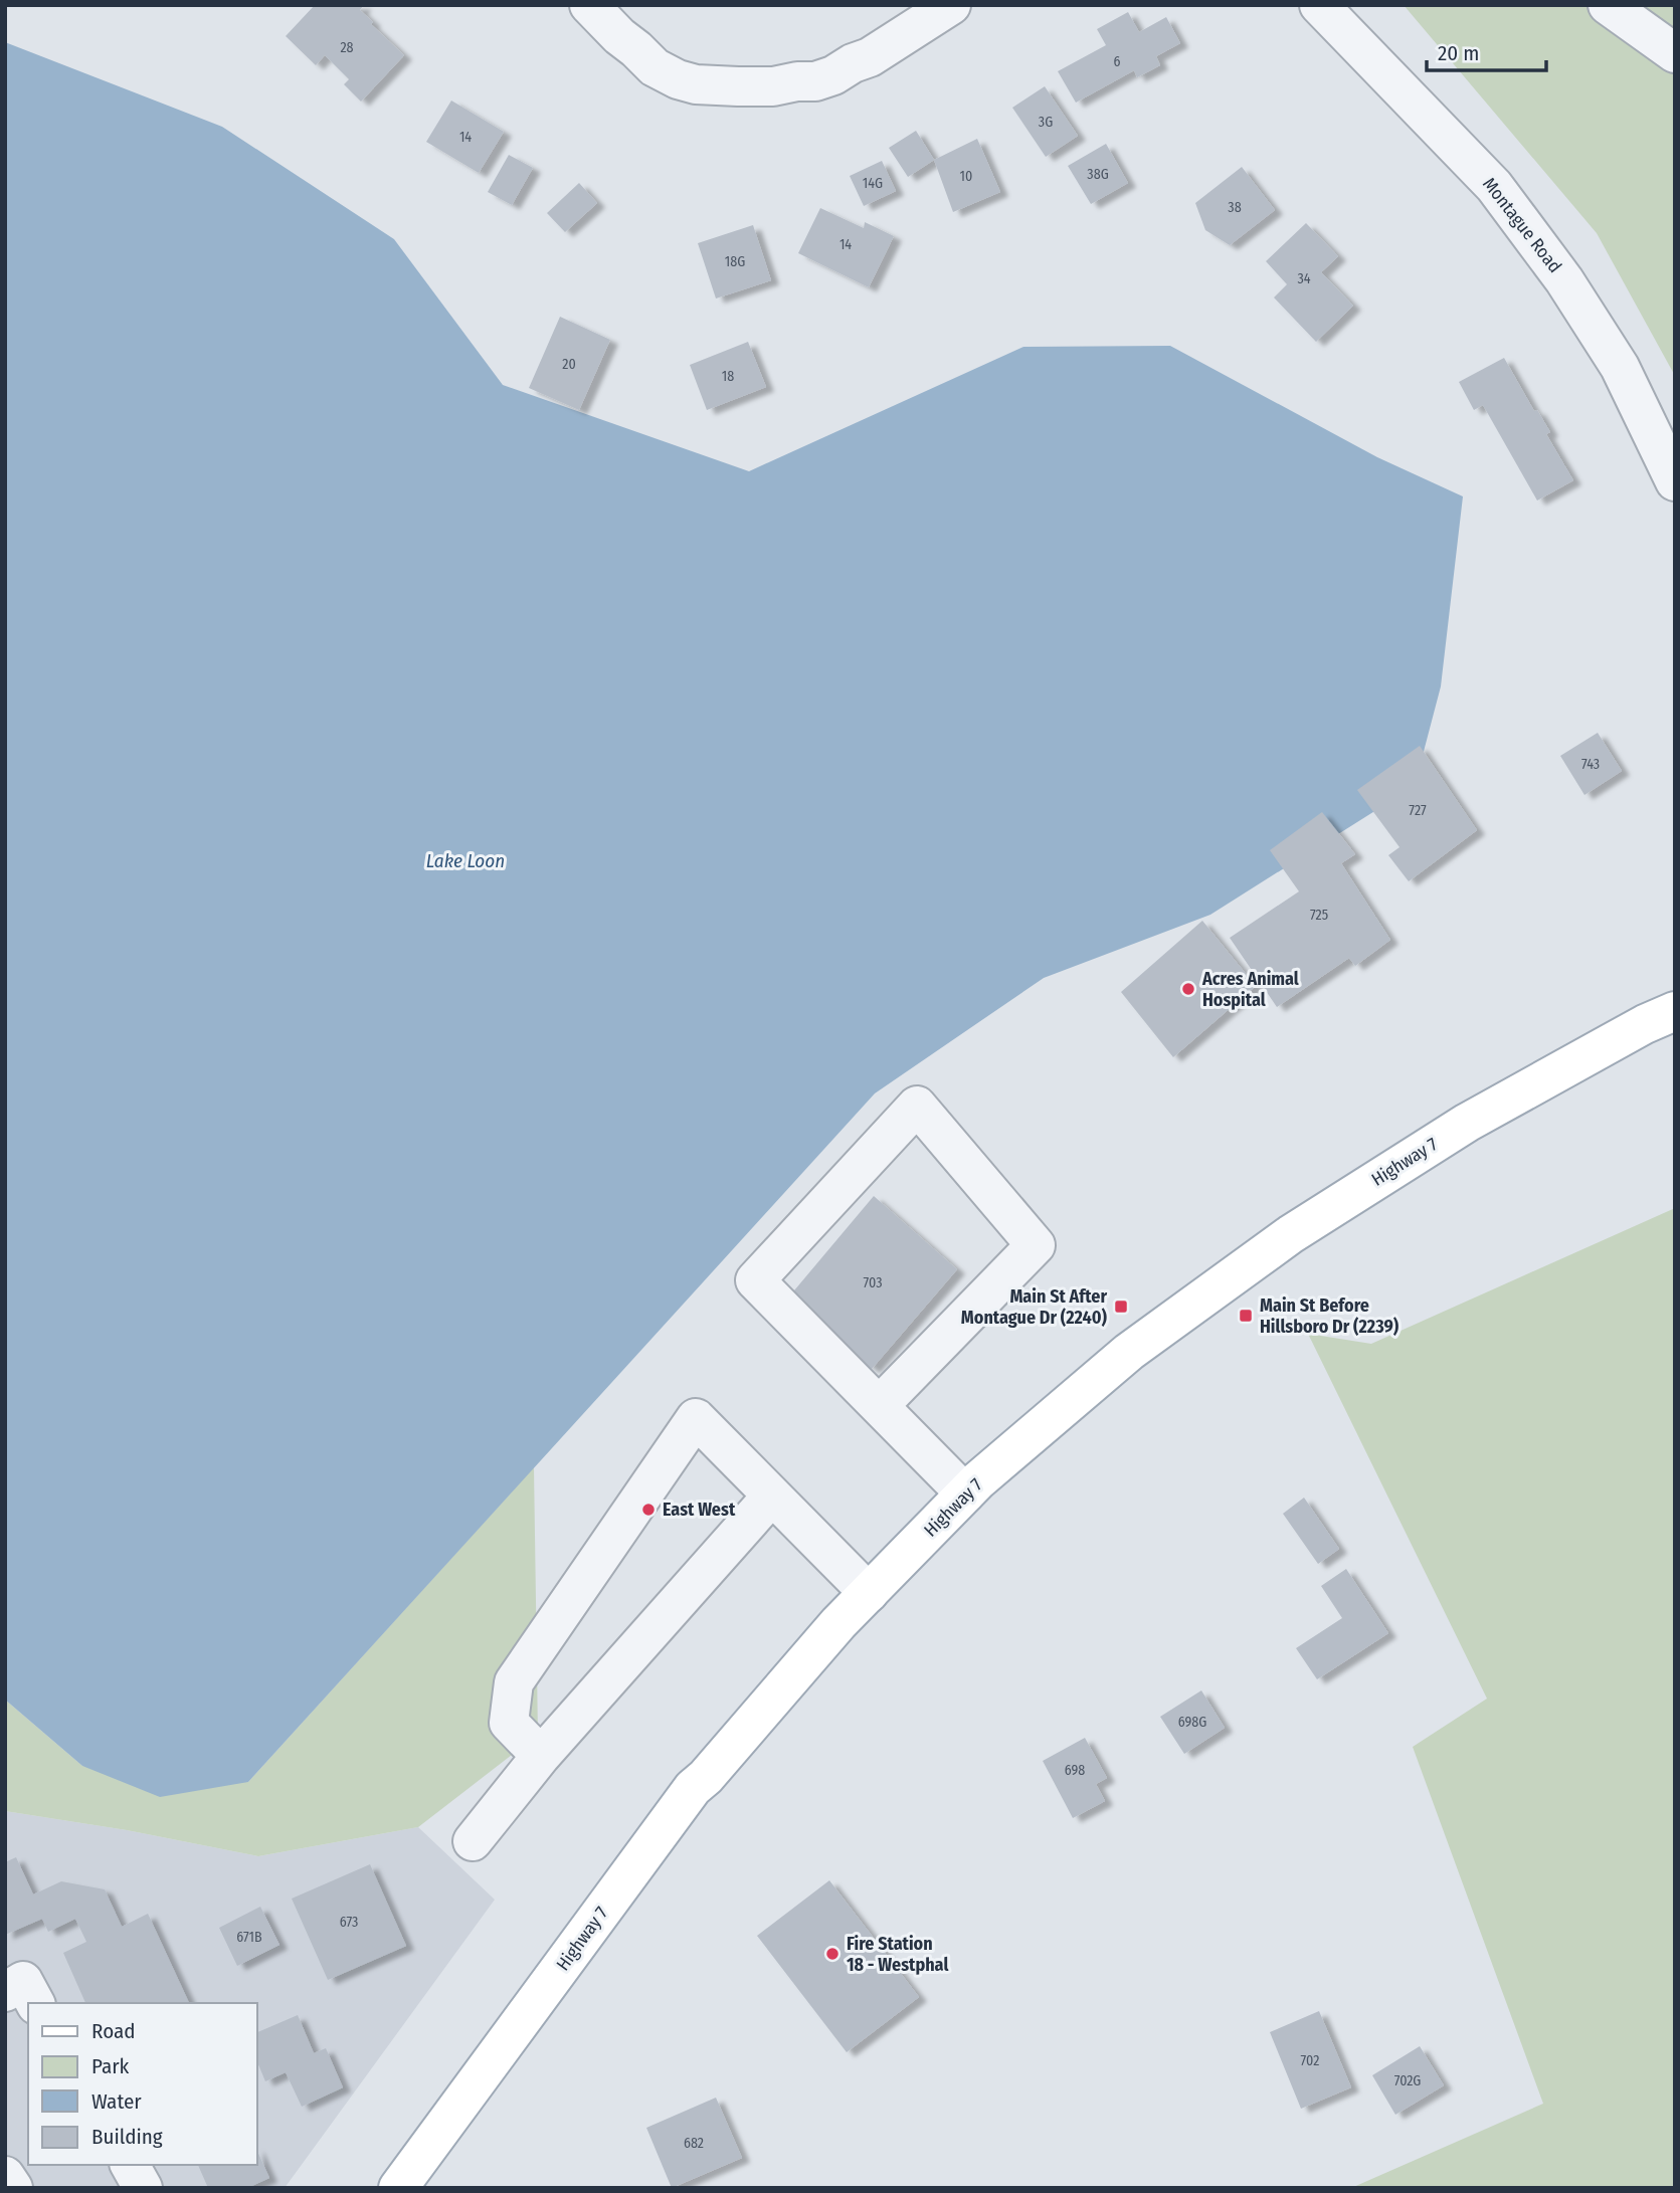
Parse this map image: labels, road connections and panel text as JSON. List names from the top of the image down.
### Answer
{
  "streets": {
    "main road": ["Highway 7"],
    "street": ["Montague Road"]
  },
  "water": ["Lake Loon"],
  "places": {
    "other": ["Acres Animal Hospital", "East West", "Fire Station 18 - Westphal"],
    "transit": ["Main St After Montague Dr (2240)", "Main St Before Hillsboro Dr (2239)"]
  },
  "house_numbers": [
    "28",
    "6",
    "3G",
    "14",
    "38G",
    "10",
    "14G",
    "38",
    "14",
    "18G",
    "34",
    "20",
    "18",
    "743",
    "727",
    "725",
    "703",
    "698G",
    "698",
    "673",
    "671B",
    "702",
    "702G",
    "682"
  ],
  "legend": [
    "Road",
    "Park",
    "Water",
    "Building"
  ],
  "scale_bar": "20 m"
}
